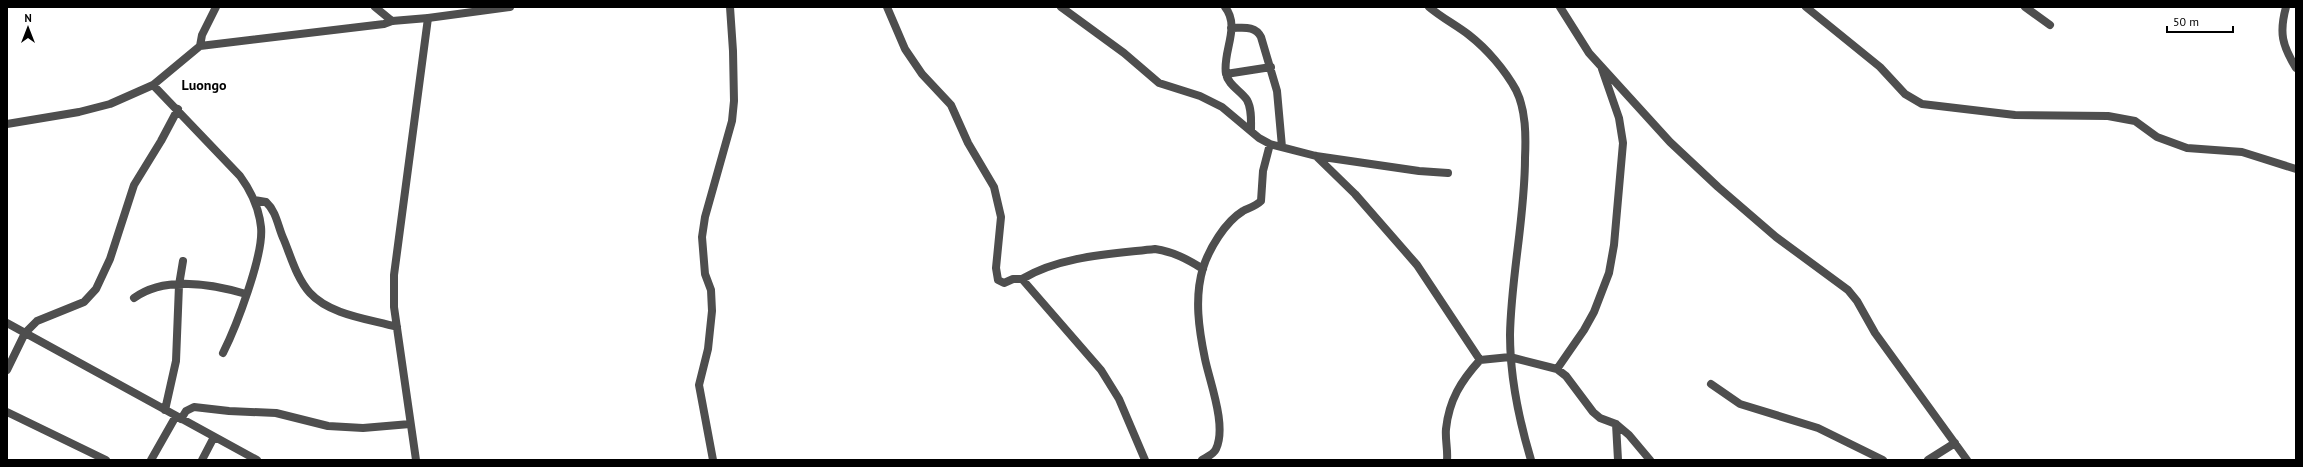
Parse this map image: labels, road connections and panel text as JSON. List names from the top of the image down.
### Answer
{
  "districts": ["Luongo"],
  "scale_bar": "50 m",
  "north": "top"
}
